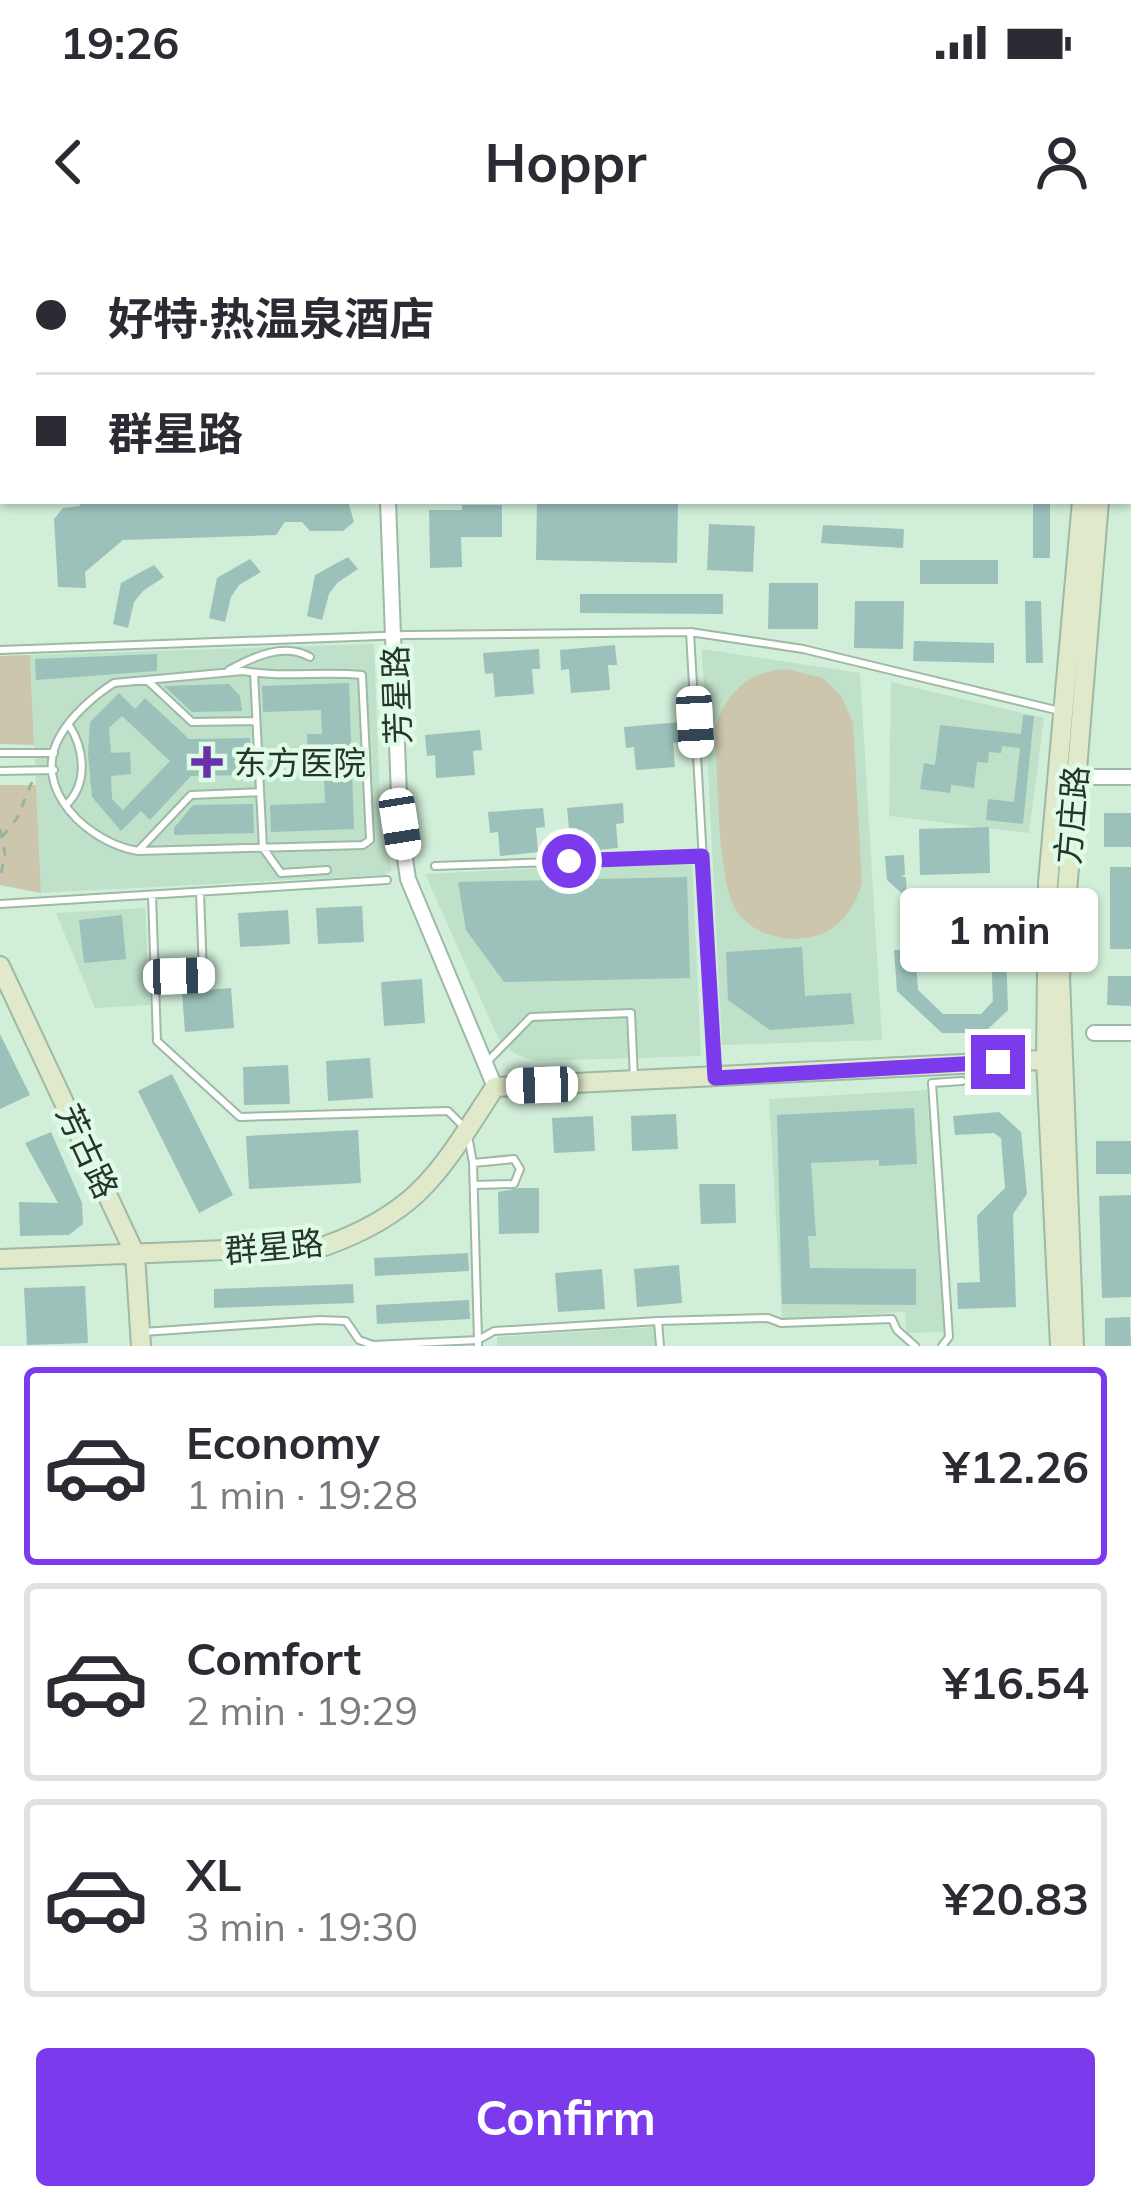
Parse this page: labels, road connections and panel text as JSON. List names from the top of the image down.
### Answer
{
  "streets": {
    "main road": ["方庄路", "芳古路", "群星路"],
    "street": ["芳星路"]
  },
  "crossings": [
    ["芳星路", "群星路"],
    ["芳古路", "群星路"]
  ],
  "places": {
    "health": ["东方医院"]
  },
  "page": {
    "status": "19:26",
    "header": "Hoppr",
    "banner": ["好特·热温泉酒店", "群星路"],
    "bubble": "1 min",
    "list": [
      {
        "name": "Economy",
        "note": "1 min · 19:28",
        "value": "¥12.26"
      },
      {
        "name": "Comfort",
        "note": "2 min · 19:29",
        "value": "¥16.54"
      },
      {
        "name": "XL",
        "note": "3 min · 19:30",
        "value": "¥20.83"
      }
    ],
    "buttons": "Confirm"
  }
}
